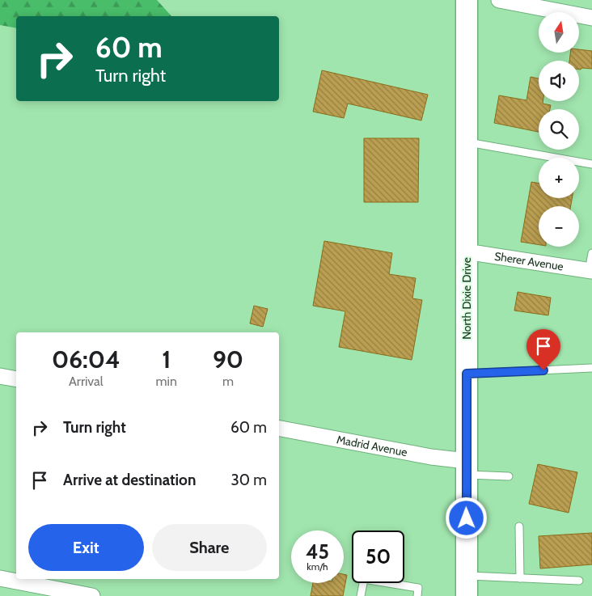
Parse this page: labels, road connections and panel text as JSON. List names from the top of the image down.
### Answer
{
  "streets": {
    "main road": ["North Dixie Drive"],
    "street": ["Sherer Avenue", "Madrid Avenue"]
  },
  "crossings": [
    ["Sherer Avenue", "North Dixie Drive"],
    ["North Dixie Drive", "Madrid Avenue"]
  ],
  "north": "top",
  "page": {
    "map_buttons": ["+", "−"],
    "turn": ["60 m", "Turn right"],
    "eta": [
      "06:04",
      "Arrival",
      "1",
      "min",
      "90",
      "m"
    ],
    "list": [
      {
        "name": "Turn right",
        "value": "60 m"
      },
      {
        "name": "Arrive at destination",
        "value": "30 m"
      }
    ],
    "buttons": ["Exit", "Share"],
    "speed": "45 km/h",
    "limit": "50"
  }
}
